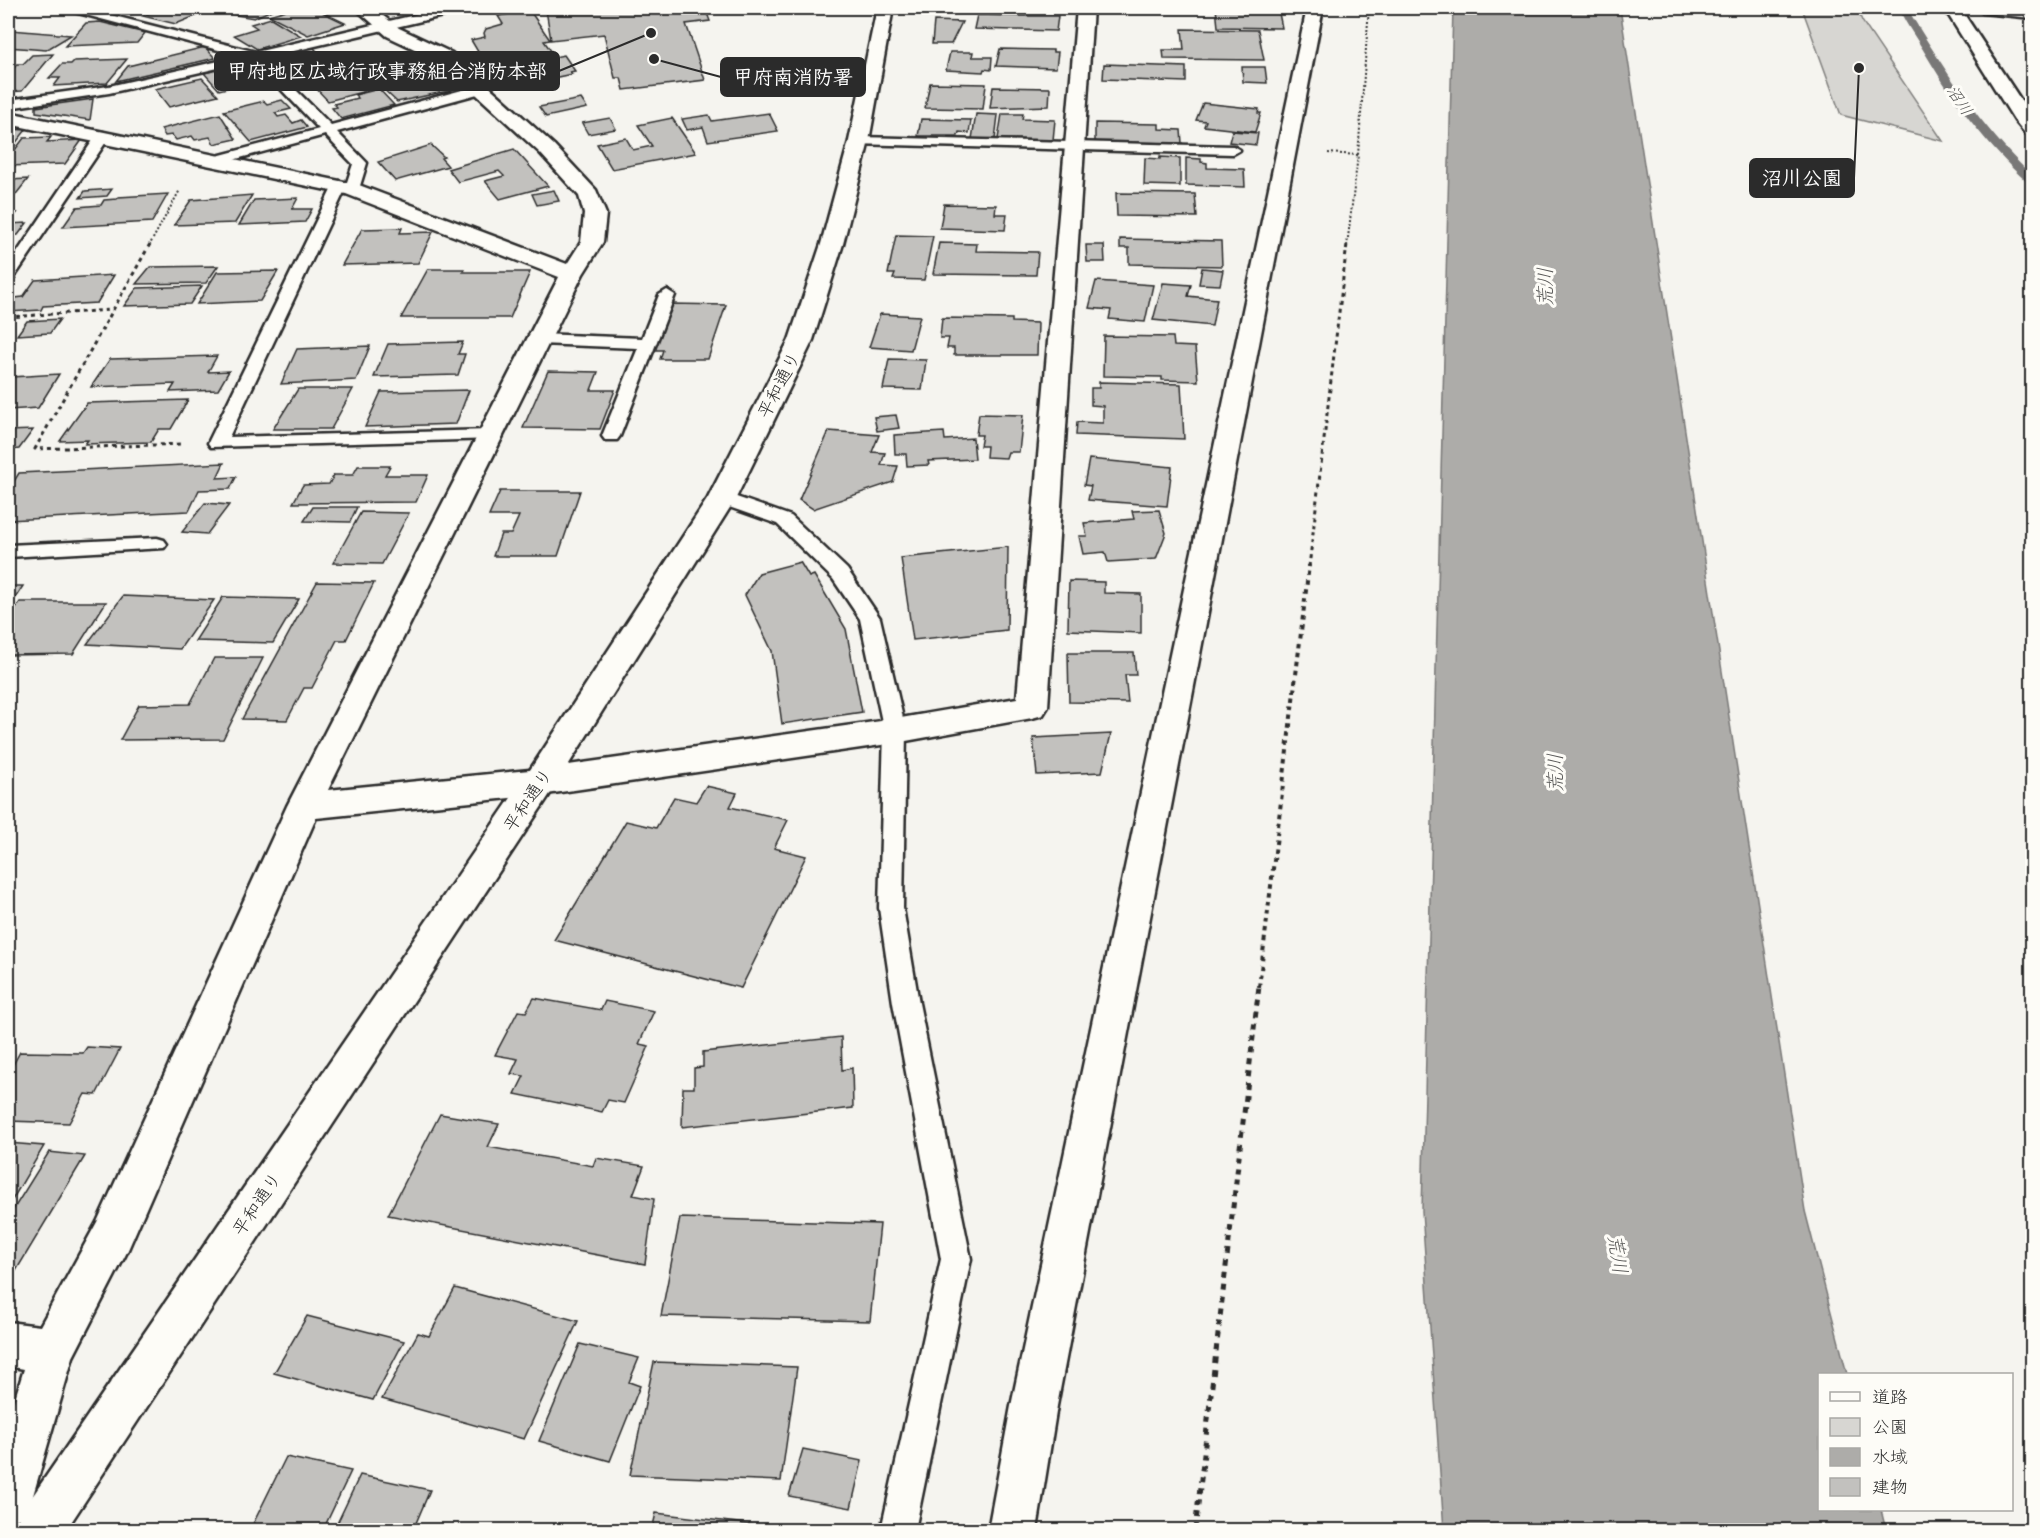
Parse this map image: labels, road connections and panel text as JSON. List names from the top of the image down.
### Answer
{
  "streets": {
    "main road": ["平和通り"]
  },
  "water": ["沼川", "荒川"],
  "places": ["甲府地区広域行政事務組合消防本部", "甲府南消防署", "沼川公園"],
  "legend": [
    "道路",
    "公園",
    "水域",
    "建物"
  ]
}
